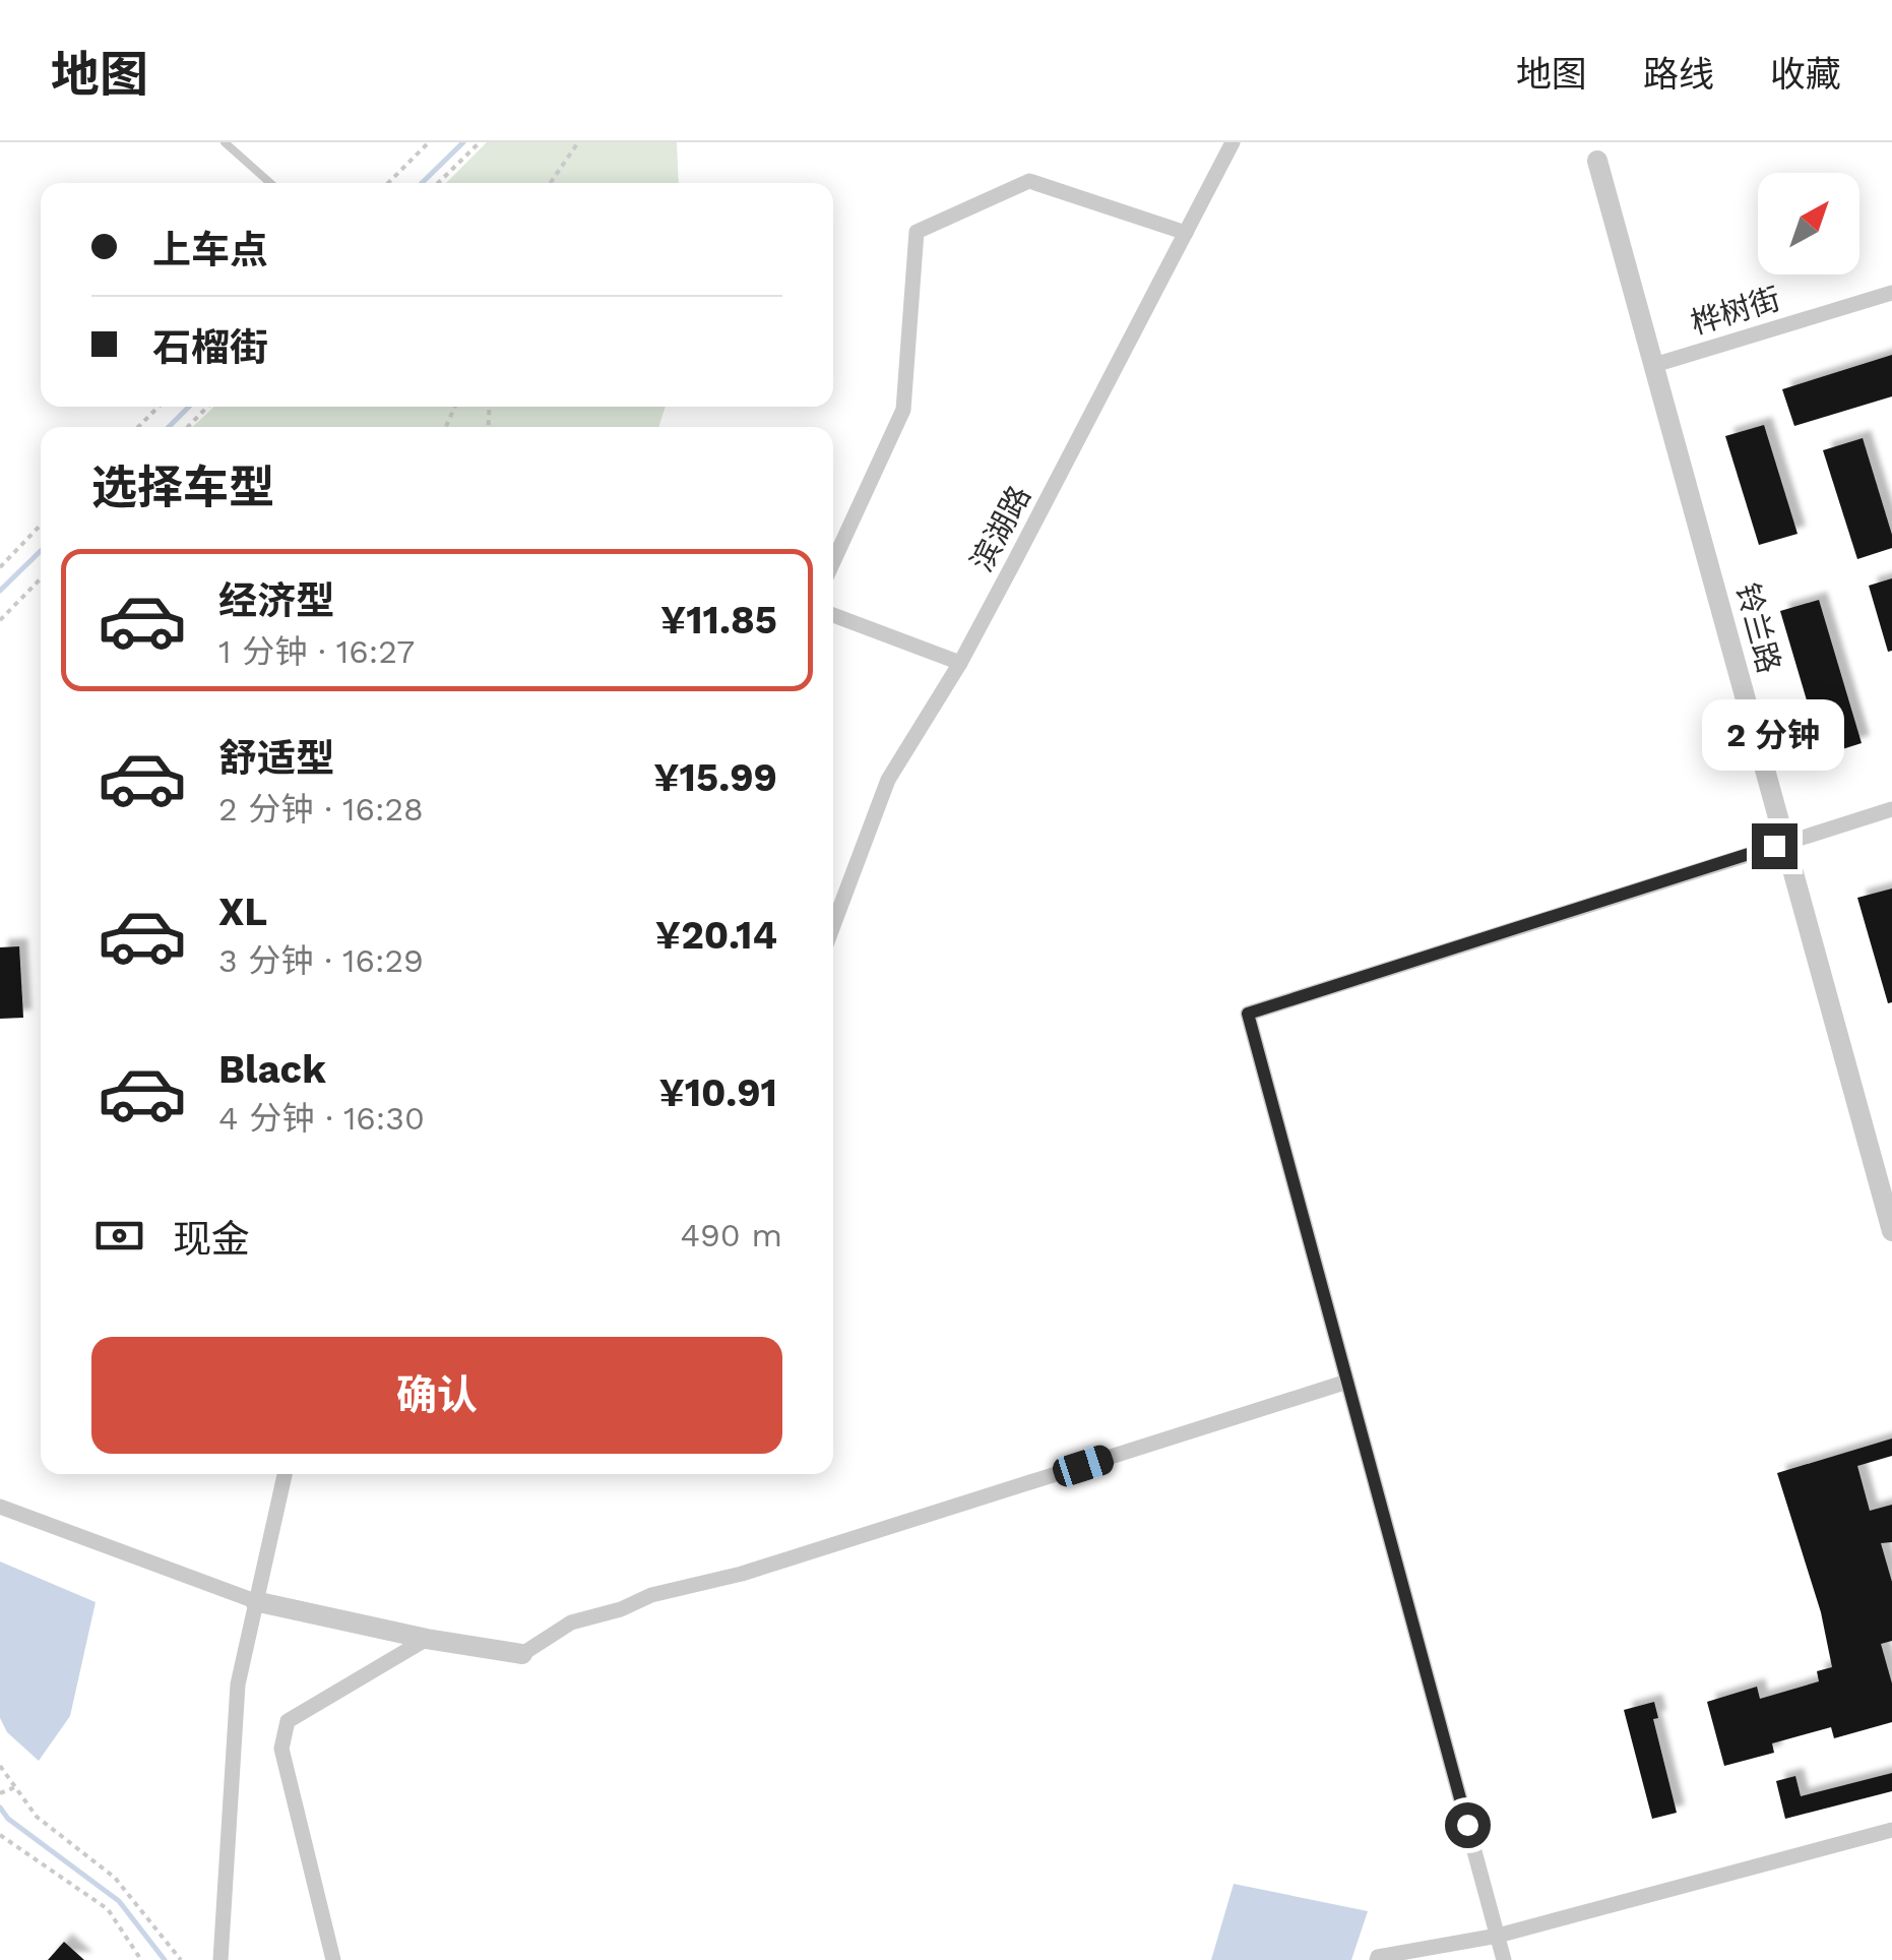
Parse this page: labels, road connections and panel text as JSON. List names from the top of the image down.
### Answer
{
  "streets": {
    "street": ["桦树街", "滨湖路", "铃兰路"]
  },
  "crossings": [
    ["桦树街", "铃兰路"]
  ],
  "north": "top right",
  "page": {
    "header": "地图",
    "nav": ["地图", "路线", "收藏"],
    "banner": ["上车点", "石榴街"],
    "heading": "选择车型",
    "list": [
      {
        "name": "经济型",
        "note": "1 分钟 · 16:27",
        "value": "¥11.85"
      },
      {
        "name": "舒适型",
        "note": "2 分钟 · 16:28",
        "value": "¥15.99"
      },
      {
        "name": "XL",
        "note": "3 分钟 · 16:29",
        "value": "¥20.14"
      },
      {
        "name": "Black",
        "note": "4 分钟 · 16:30",
        "value": "¥10.91"
      }
    ],
    "bubble": "2 分钟",
    "pay": ["现金", "490 m"],
    "buttons": "确认"
  }
}
